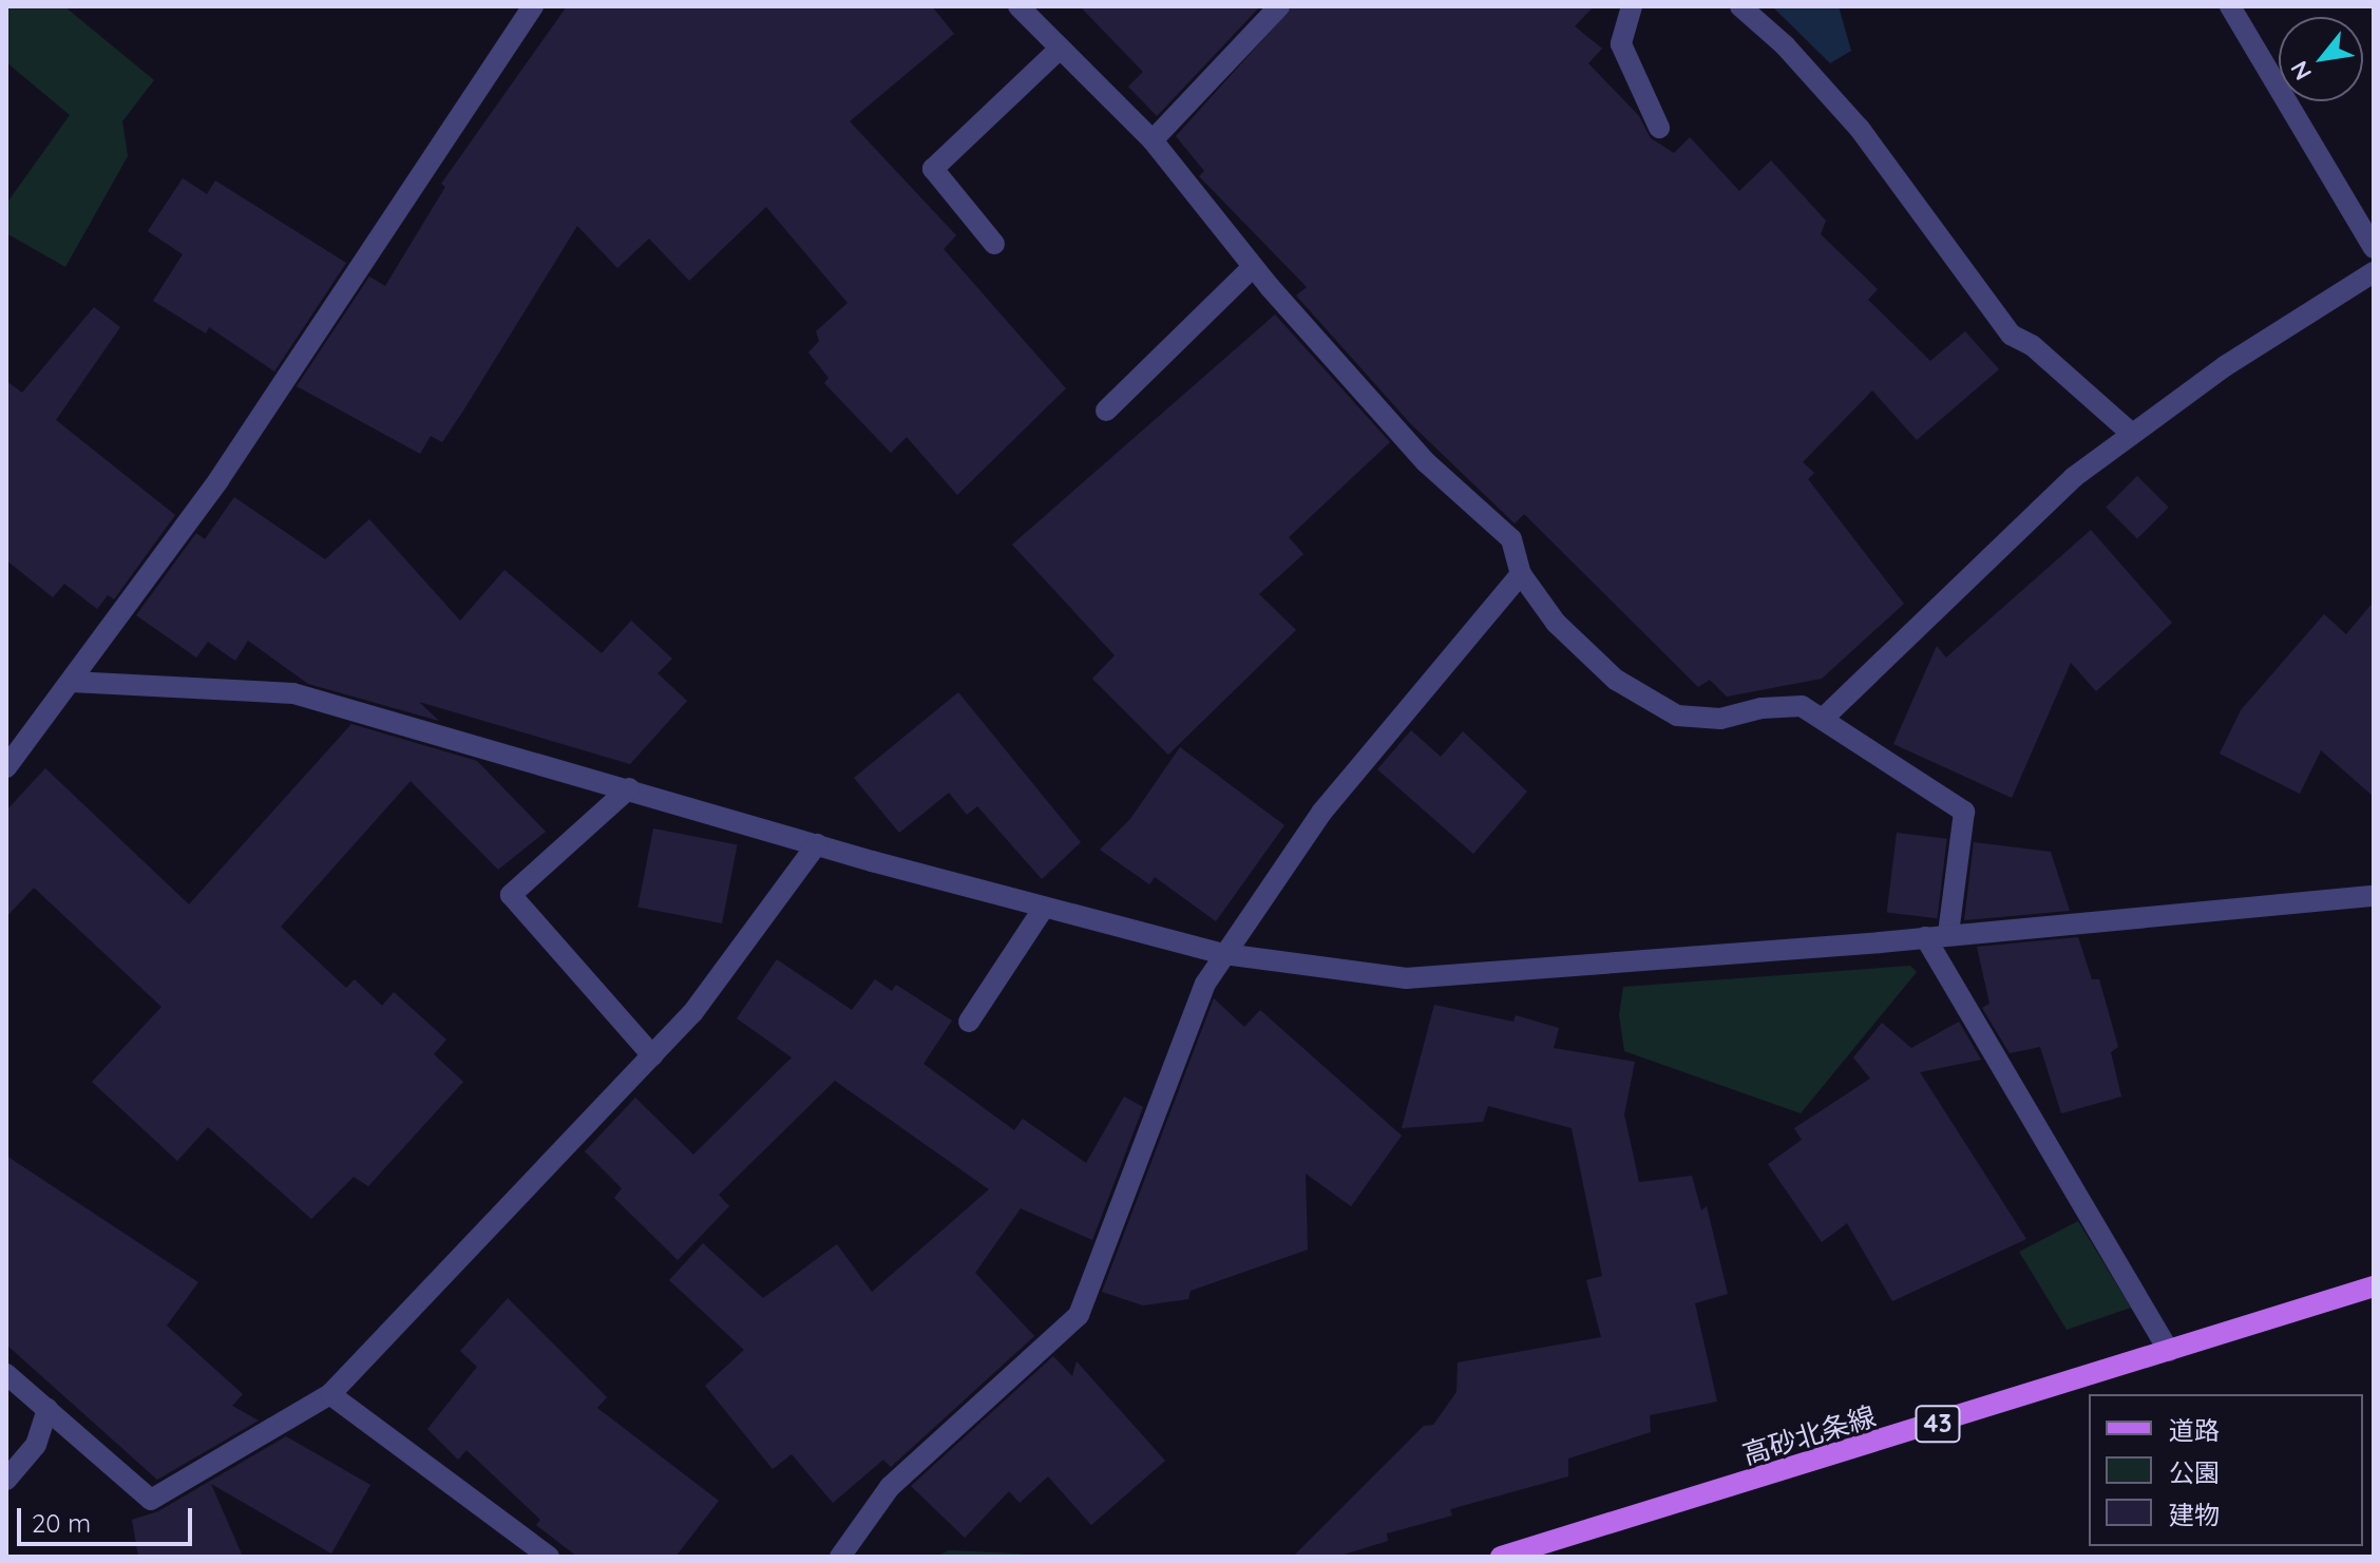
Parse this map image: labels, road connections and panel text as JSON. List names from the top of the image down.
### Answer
{
  "streets": {
    "main road": ["43", "高砂北条線"]
  },
  "legend": ["道路", "公園", "建物"],
  "scale_bar": "20 m",
  "north": "bottom left"
}
